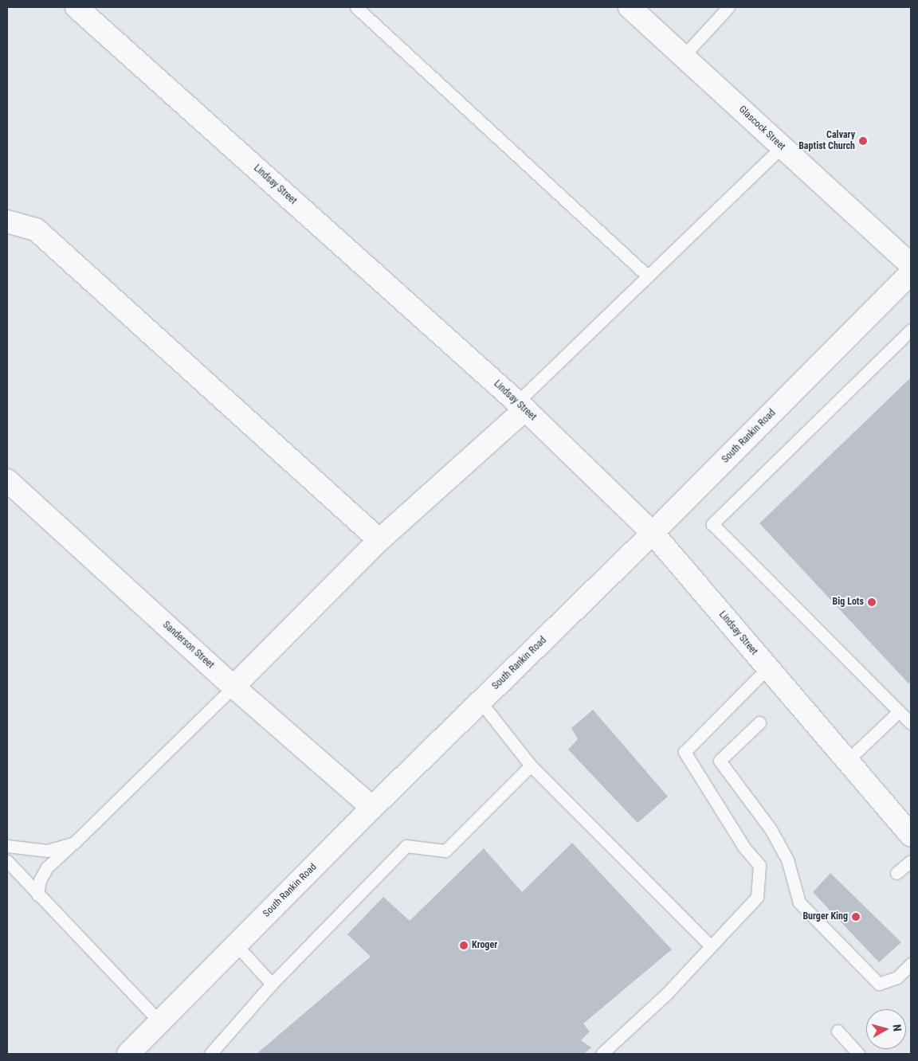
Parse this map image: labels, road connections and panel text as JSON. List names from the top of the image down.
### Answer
{
  "streets": {
    "street": [
      "Glascock Street",
      "Lindsay Street",
      "South Rankin Road",
      "Sanderson Street"
    ]
  },
  "crossings": [
    ["Glascock Street", "South Rankin Road"],
    ["Lindsay Street", "South Rankin Road"],
    ["South Rankin Road", "Sanderson Street"]
  ],
  "places": [
    "Calvary Baptist Church",
    "Big Lots",
    "Burger King",
    "Kroger"
  ],
  "north": "right"
}
